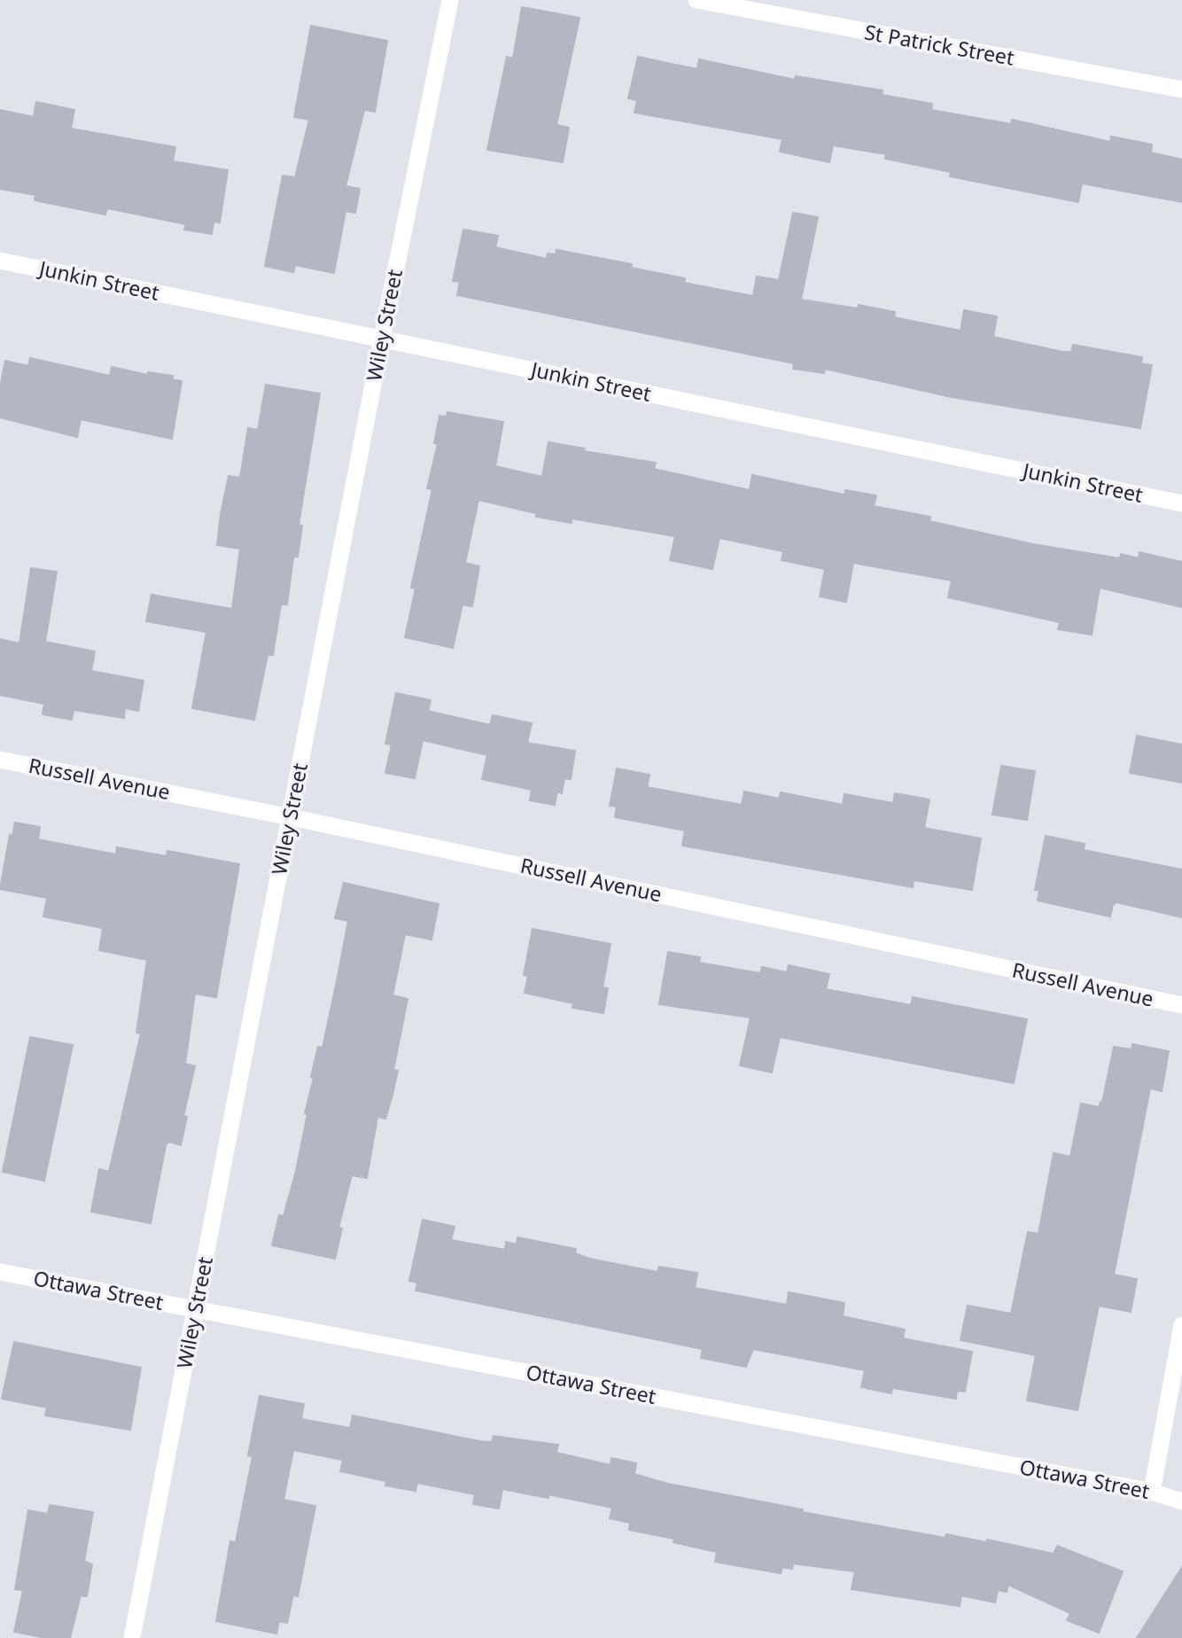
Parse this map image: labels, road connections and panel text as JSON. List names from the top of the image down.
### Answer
{
  "streets": {
    "street": [
      "St Patrick Street",
      "Junkin Street",
      "Wiley Street",
      "Russell Avenue",
      "Ottawa Street"
    ]
  },
  "crossings": [
    ["Junkin Street", "Wiley Street"],
    ["Wiley Street", "Russell Avenue"],
    ["Wiley Street", "Ottawa Street"]
  ]
}
